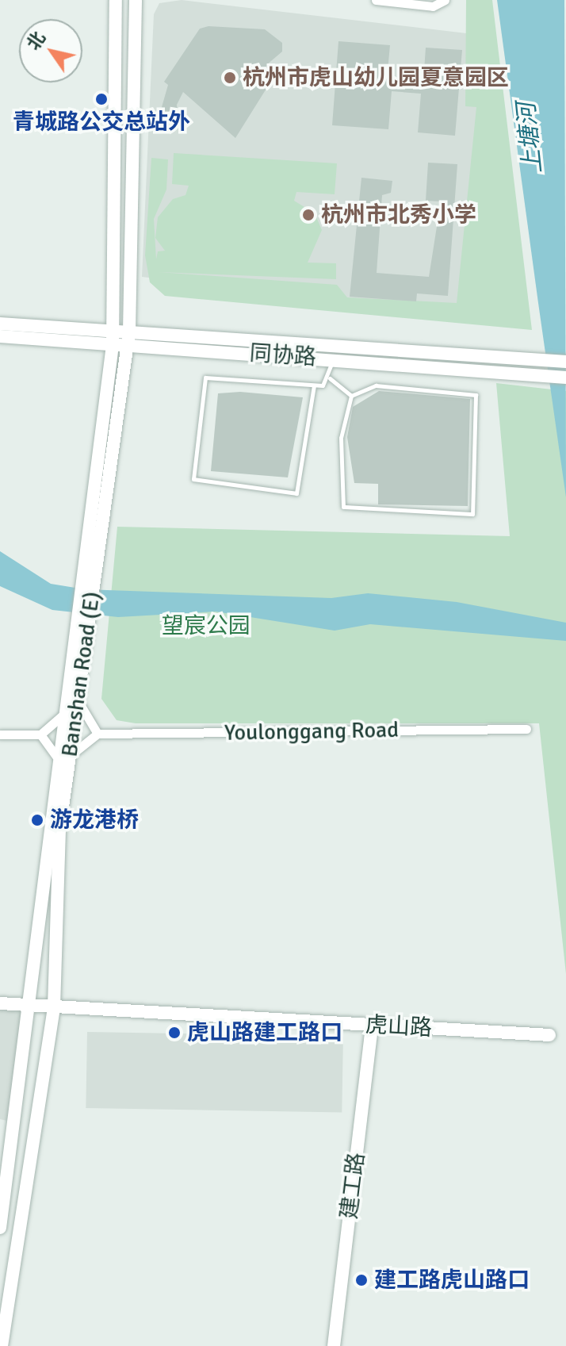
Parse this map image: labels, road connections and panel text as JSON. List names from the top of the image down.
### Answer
{
  "streets": {
    "main road": [
      "同协路",
      "Banshan Road (E)",
      "虎山路",
      "建工路"
    ],
    "street": ["Youlonggang Road"]
  },
  "crossings": [
    ["同协路", "Banshan Road (E)"],
    ["Banshan Road (E)", "虎山路"],
    ["虎山路", "建工路"]
  ],
  "water": ["上塘河"],
  "parks": ["望宸公园"],
  "places": [
    "杭州市虎山幼儿园夏意园区",
    "青城路公交总站外",
    "杭州市北秀小学",
    "游龙港桥",
    "虎山路建工路口",
    "建工路虎山路口"
  ],
  "north": "top left"
}
